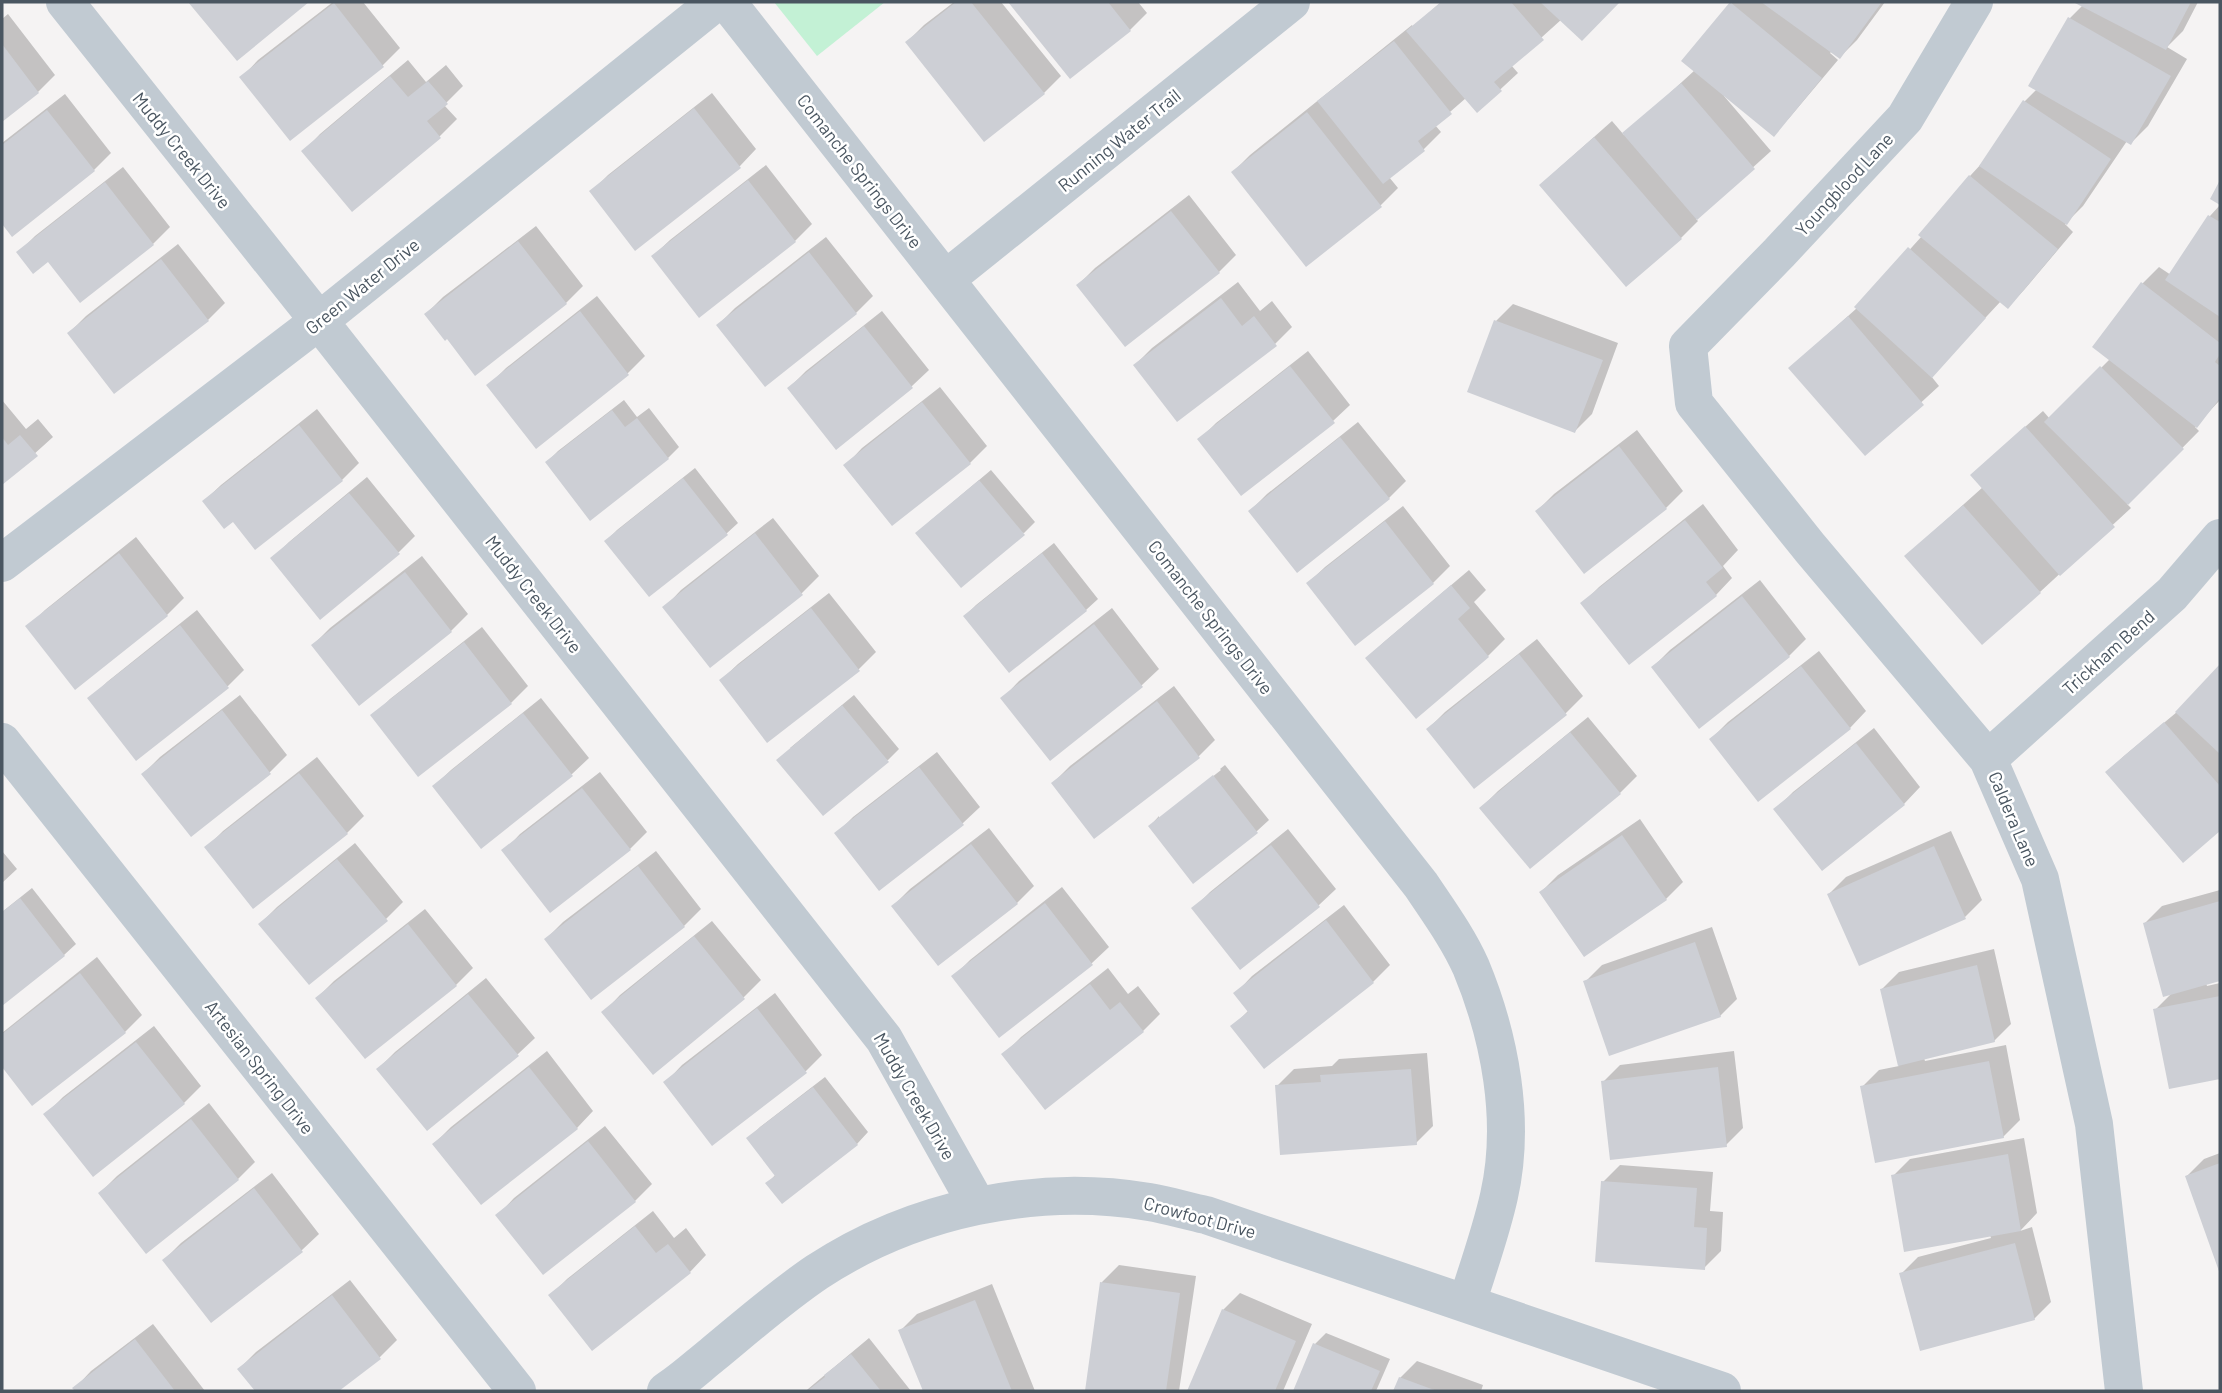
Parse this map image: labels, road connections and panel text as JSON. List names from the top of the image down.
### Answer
{
  "streets": {
    "street": [
      "Running Water Trail",
      "Muddy Creek Drive",
      "Comanche Springs Drive",
      "Youngblood Lane",
      "Green Water Drive",
      "Trickham Bend",
      "Caldera Lane",
      "Artesian Spring Drive",
      "Crowfoot Drive"
    ]
  },
  "crossings": [
    ["Running Water Trail", "Comanche Springs Drive"],
    ["Muddy Creek Drive", "Green Water Drive"],
    ["Muddy Creek Drive", "Crowfoot Drive"],
    ["Comanche Springs Drive", "Crowfoot Drive"],
    ["Youngblood Lane", "Caldera Lane"],
    ["Trickham Bend", "Caldera Lane"]
  ]
}
